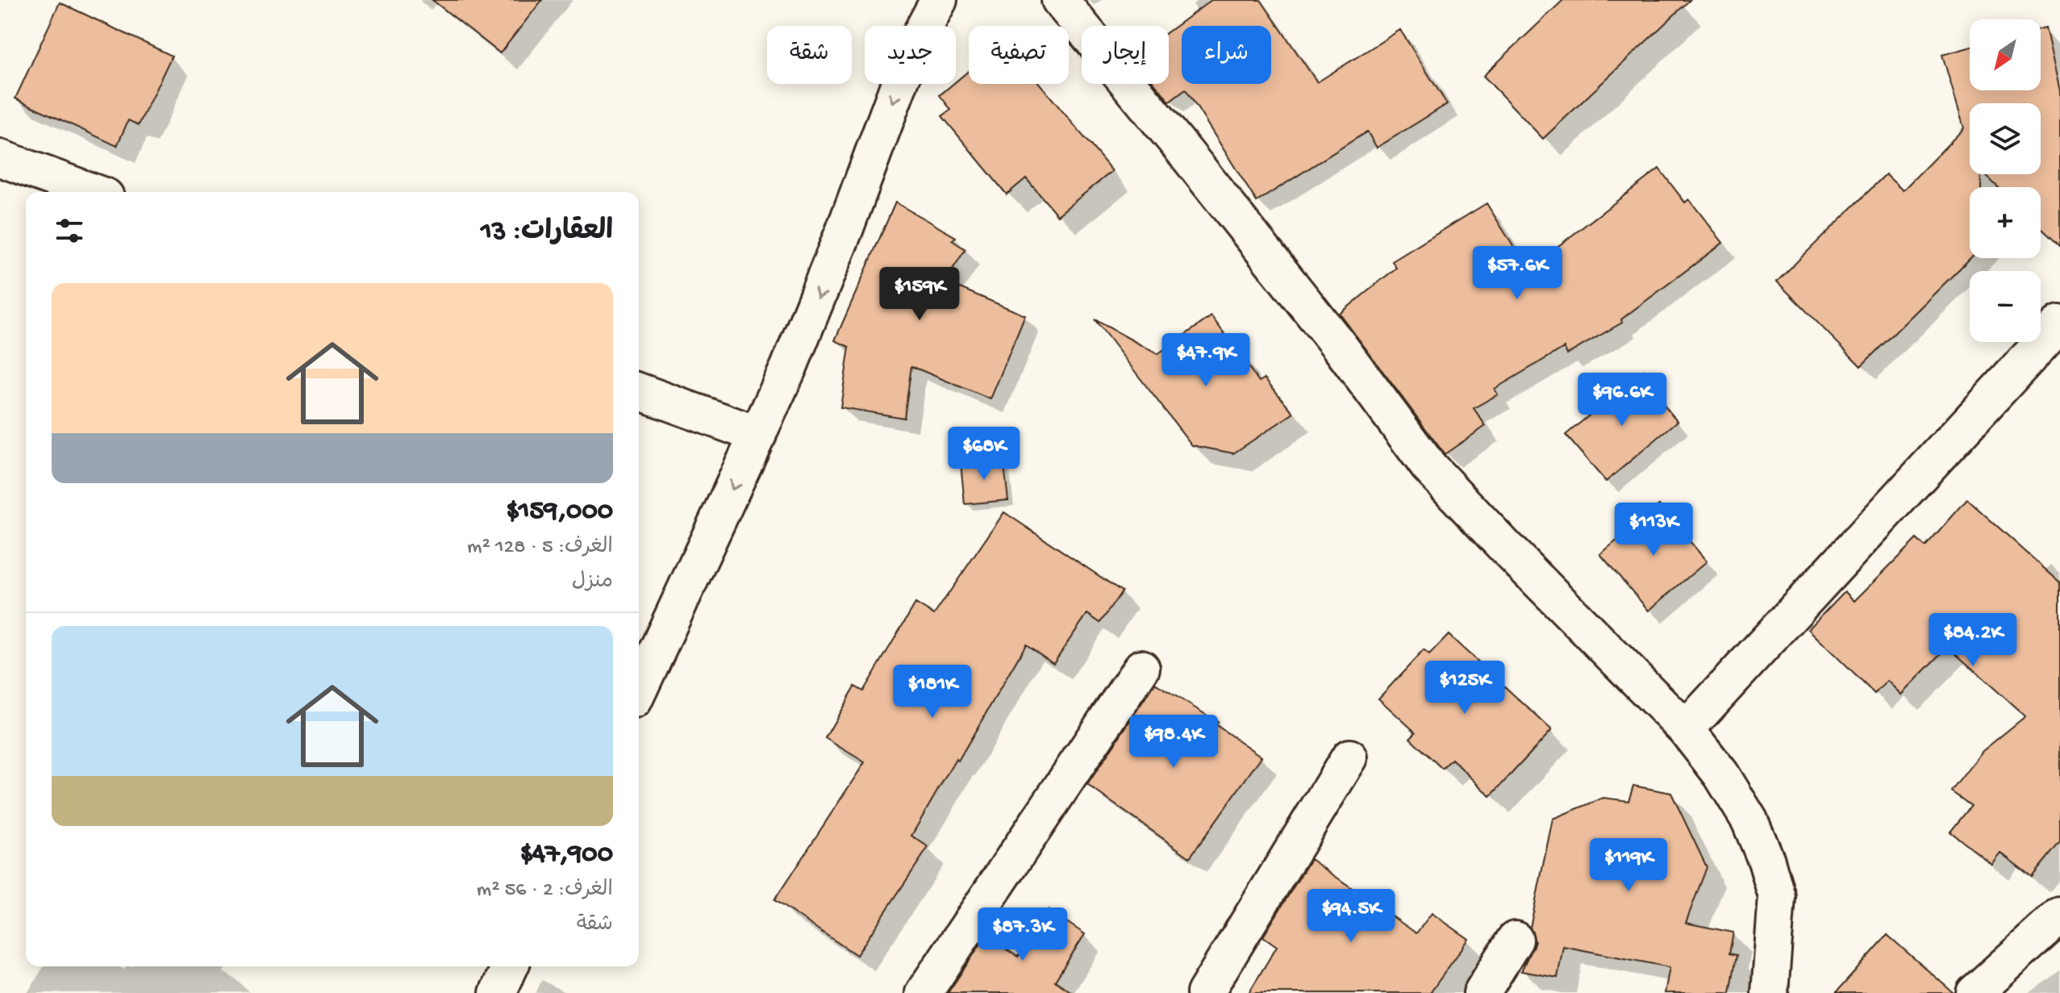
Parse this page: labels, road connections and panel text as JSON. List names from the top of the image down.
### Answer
{
  "north": "bottom left",
  "page": {
    "map_buttons": ["+", "−"],
    "chip": [
      "شراء",
      "إيجار",
      "تصفية",
      "جديد",
      "شقة"
    ],
    "heading": "العقارات: 13",
    "price": [
      "$57.6K",
      "$159K",
      "$47.9K",
      "$96.6K",
      "$68K",
      "$113K",
      "$84.2K",
      "$125K",
      "$181K",
      "$98.4K",
      "$119K",
      "$94.5K",
      "$87.3K"
    ],
    "list": [
      {
        "name": "$159,000",
        "note": "الغرف: 5 · 128 m² · منزل"
      },
      {
        "name": "$47,900",
        "note": "الغرف: 2 · 56 m² · شقة"
      }
    ]
  }
}
